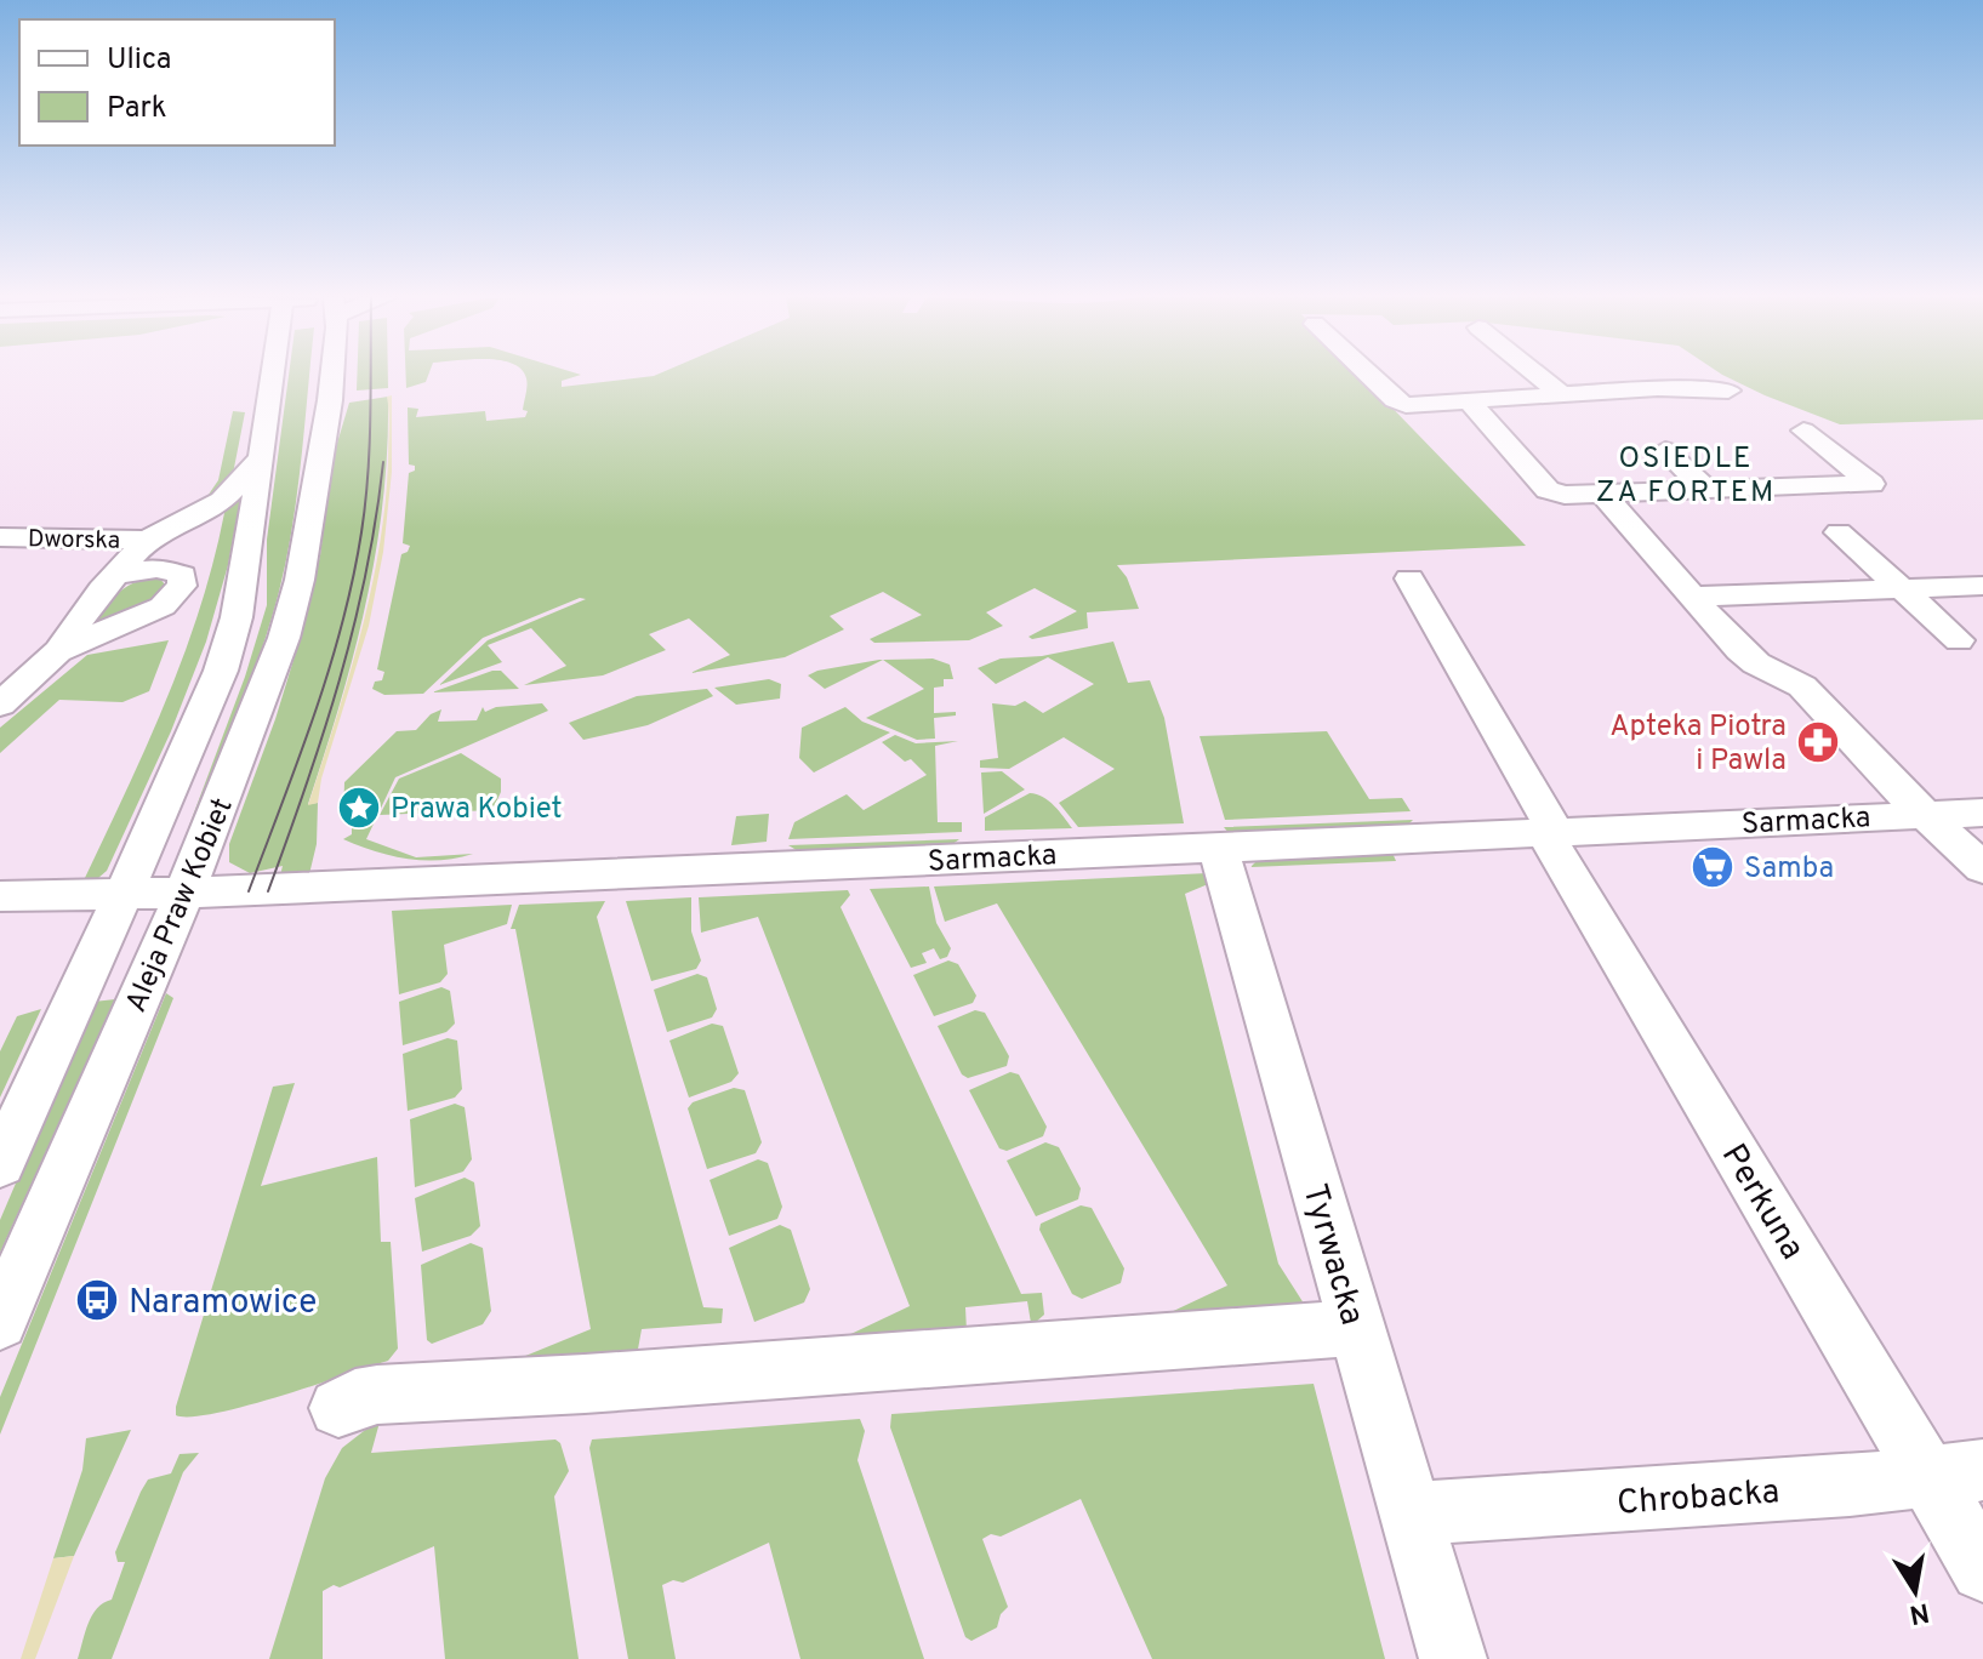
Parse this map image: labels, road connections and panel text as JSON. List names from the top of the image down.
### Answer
{
  "streets": {
    "street": [
      "Dworska",
      "Sarmacka",
      "Aleja Praw Kobiet",
      "Perkuna",
      "Tyrwacka",
      "Chrobacka"
    ]
  },
  "crossings": [
    ["Sarmacka", "Aleja Praw Kobiet"],
    ["Sarmacka", "Perkuna"],
    ["Sarmacka", "Tyrwacka"],
    ["Perkuna", "Chrobacka"],
    ["Tyrwacka", "Chrobacka"]
  ],
  "districts": ["OSIEDLE ZA FORTEM"],
  "places": {
    "pharmacy": ["Apteka Piotra i Pawla"],
    "place": ["Prawa Kobiet"],
    "supermarket": ["Samba"],
    "bus stop": ["Naramowice"]
  },
  "legend": ["Ulica", "Park"],
  "north": "bottom"
}
